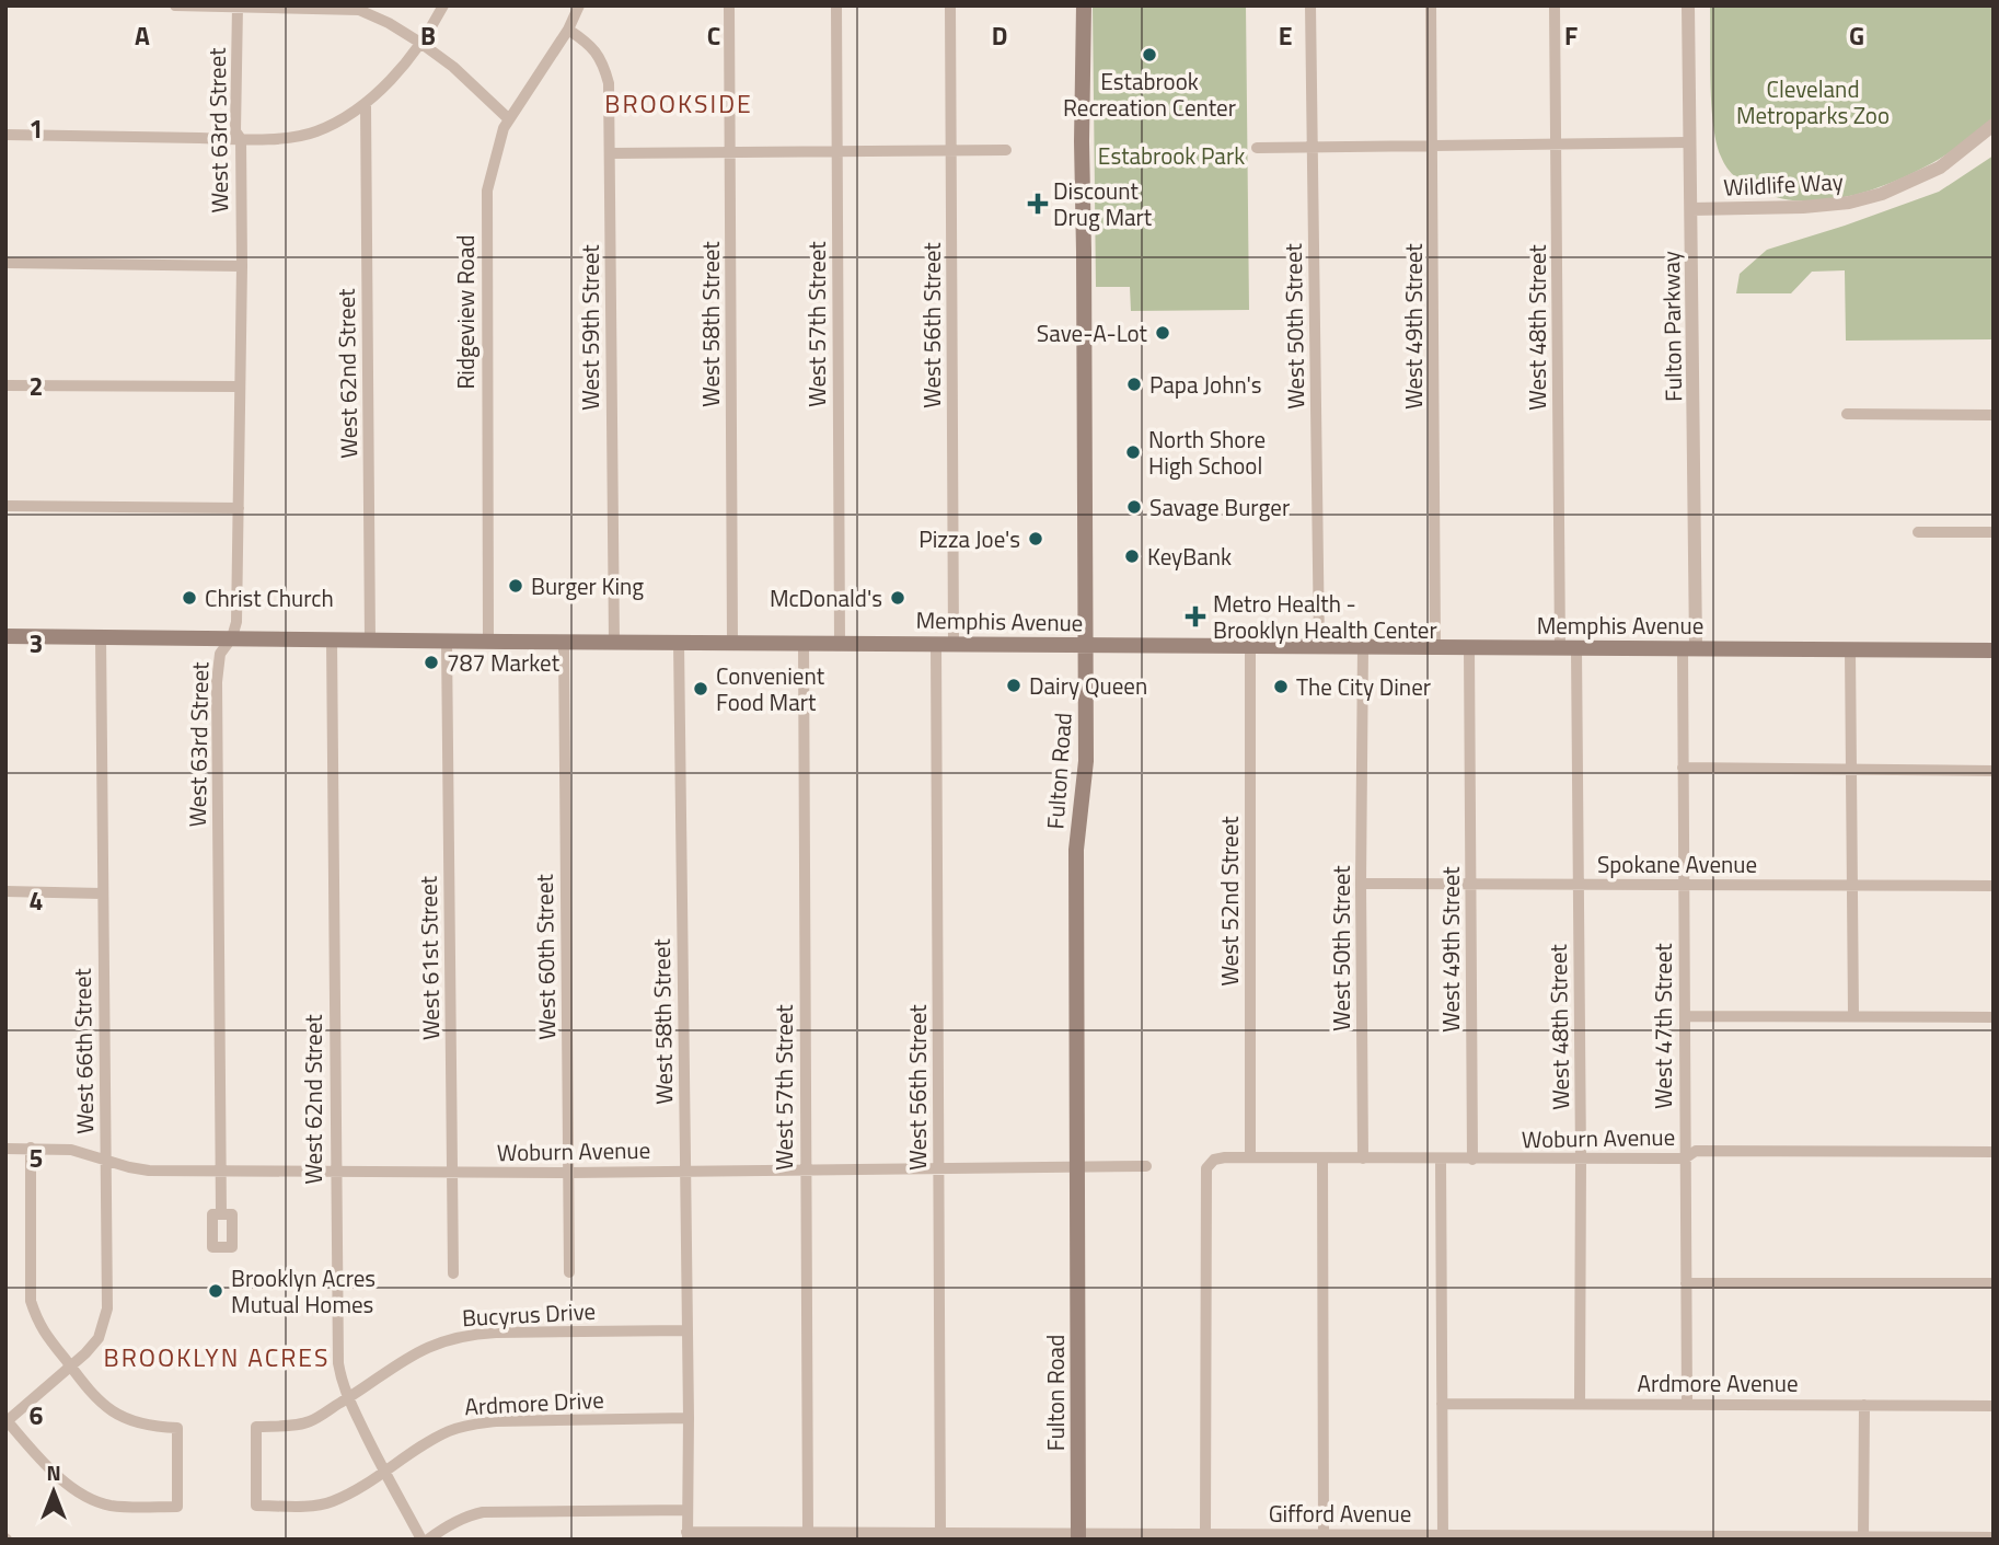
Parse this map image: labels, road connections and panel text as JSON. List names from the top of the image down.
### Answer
{
  "streets": {
    "main road": ["Memphis Avenue", "Fulton Road"],
    "street": [
      "West 63rd Street",
      "Wildlife Way",
      "Ridgeview Road",
      "West 58th Street",
      "West 57th Street",
      "West 56th Street",
      "West 50th Street",
      "West 49th Street",
      "Fulton Parkway",
      "West 59th Street",
      "West 48th Street",
      "West 62nd Street",
      "Spokane Avenue",
      "West 52nd Street",
      "West 60th Street",
      "West 61st Street",
      "West 47th Street",
      "West 66th Street",
      "Woburn Avenue",
      "Bucyrus Drive",
      "Ardmore Avenue",
      "Ardmore Drive",
      "Gifford Avenue"
    ]
  },
  "crossings": [
    ["West 63rd Street", "Memphis Avenue"],
    ["West 63rd Street", "Woburn Avenue"],
    ["Wildlife Way", "Fulton Parkway"],
    ["Ridgeview Road", "West 59th Street"],
    ["Ridgeview Road", "Memphis Avenue"],
    ["West 58th Street", "Memphis Avenue"],
    ["West 58th Street", "Woburn Avenue"],
    ["West 58th Street", "Bucyrus Drive"],
    ["West 58th Street", "Ardmore Drive"],
    ["West 58th Street", "Gifford Avenue"],
    ["West 57th Street", "Memphis Avenue"],
    ["West 57th Street", "Woburn Avenue"],
    ["West 57th Street", "Gifford Avenue"],
    ["West 56th Street", "Memphis Avenue"],
    ["West 56th Street", "Woburn Avenue"],
    ["West 56th Street", "Gifford Avenue"],
    ["West 50th Street", "Memphis Avenue"],
    ["West 50th Street", "Spokane Avenue"],
    ["West 50th Street", "Woburn Avenue"],
    ["West 49th Street", "Memphis Avenue"],
    ["West 49th Street", "Spokane Avenue"],
    ["West 49th Street", "Woburn Avenue"],
    ["Fulton Parkway", "Memphis Avenue"],
    ["Fulton Parkway", "West 47th Street"],
    ["West 59th Street", "Memphis Avenue"],
    ["West 48th Street", "Memphis Avenue"],
    ["West 48th Street", "Spokane Avenue"],
    ["West 48th Street", "Woburn Avenue"],
    ["West 48th Street", "Ardmore Avenue"],
    ["West 62nd Street", "Memphis Avenue"],
    ["West 62nd Street", "Woburn Avenue"],
    ["West 62nd Street", "Bucyrus Drive"],
    ["West 62nd Street", "Ardmore Drive"],
    ["Memphis Avenue", "Fulton Road"],
    ["Memphis Avenue", "West 52nd Street"],
    ["Memphis Avenue", "West 60th Street"],
    ["Memphis Avenue", "West 61st Street"],
    ["Memphis Avenue", "West 47th Street"],
    ["Memphis Avenue", "West 66th Street"],
    ["Fulton Road", "Woburn Avenue"],
    ["Fulton Road", "Gifford Avenue"],
    ["Spokane Avenue", "West 47th Street"],
    ["West 52nd Street", "Woburn Avenue"],
    ["West 60th Street", "Woburn Avenue"],
    ["West 61st Street", "Woburn Avenue"],
    ["West 47th Street", "Woburn Avenue"],
    ["West 47th Street", "Ardmore Avenue"],
    ["West 66th Street", "Woburn Avenue"],
    ["Woburn Avenue", "Gifford Avenue"],
    ["Bucyrus Drive", "Ardmore Drive"]
  ],
  "districts": ["BROOKSIDE", "BROOKLYN ACRES"],
  "parks": ["Cleveland Metroparks Zoo", "Estabrook Park"],
  "places": {
    "other": [
      "Estabrook Recreation Center",
      "Save-A-Lot",
      "Papa John's",
      "North Shore High School",
      "Savage Burger",
      "Pizza Joe's",
      "KeyBank",
      "Burger King",
      "Christ Church",
      "McDonald's",
      "787 Market",
      "Dairy Queen",
      "The City Diner",
      "Convenient Food Mart",
      "Brooklyn Acres Mutual Homes"
    ],
    "health": ["Discount Drug Mart", "Metro Health - Brooklyn Health Center"]
  },
  "north": "top",
  "grid": {
    "columns": [
      "A",
      "B",
      "C",
      "D",
      "E",
      "F",
      "G"
    ],
    "rows": [
      "1",
      "2",
      "3",
      "4",
      "5",
      "6"
    ]
  }
}
